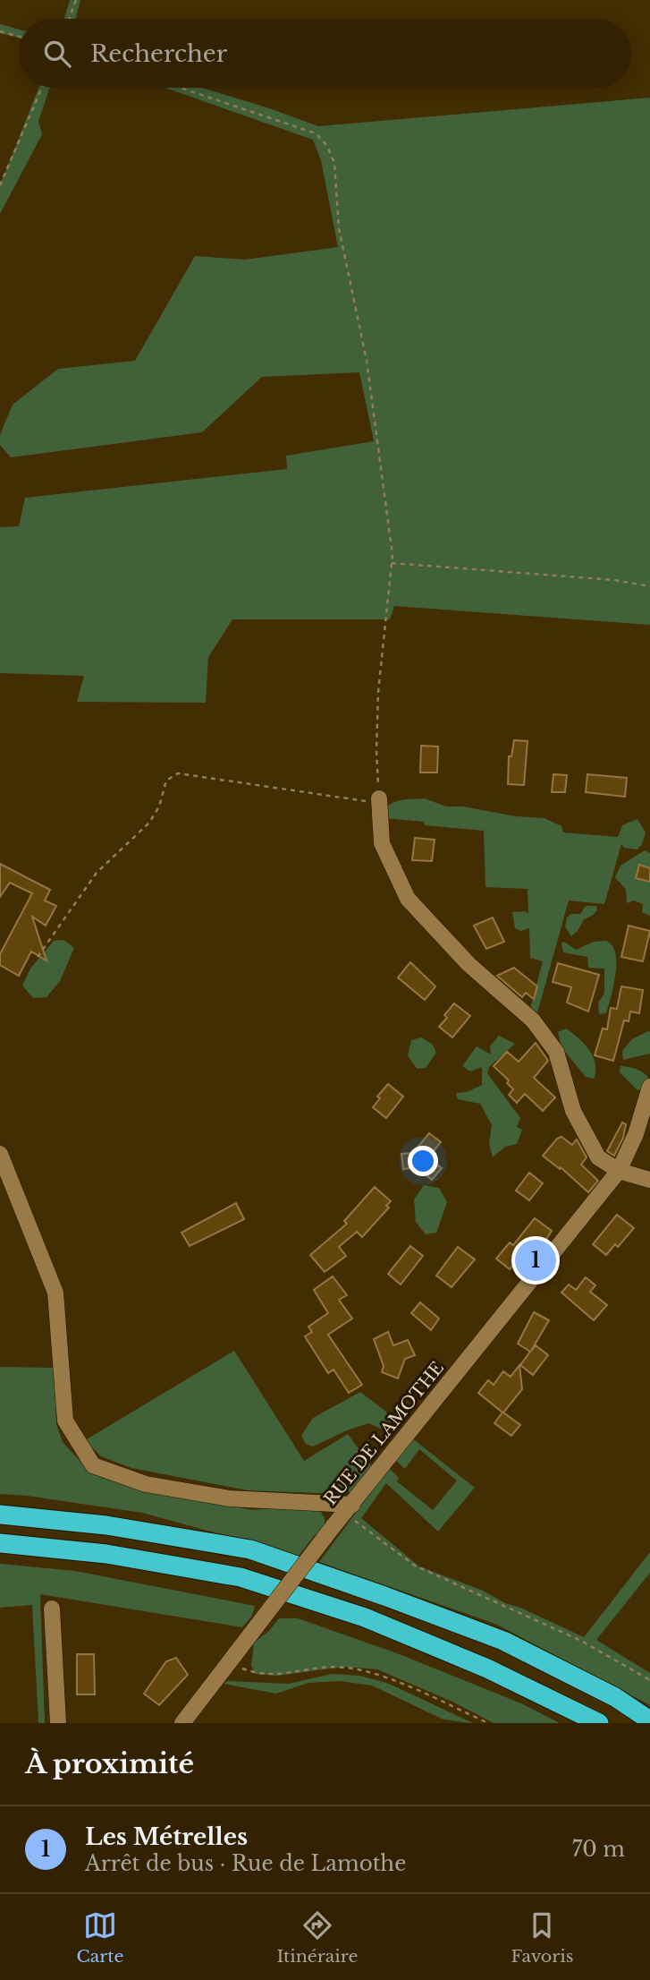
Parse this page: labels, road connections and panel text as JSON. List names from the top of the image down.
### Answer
{
  "streets": {
    "street": ["RUE DE LAMOTHE"]
  },
  "page": {
    "search": "Rechercher",
    "pins": "1",
    "heading": "À proximité",
    "list": [
      {
        "mark": "1",
        "name": "Les Métrelles",
        "note": "Arrêt de bus · Rue de Lamothe",
        "value": "70 m"
      }
    ],
    "nav": ["Carte", "Itinéraire", "Favoris"]
  }
}
